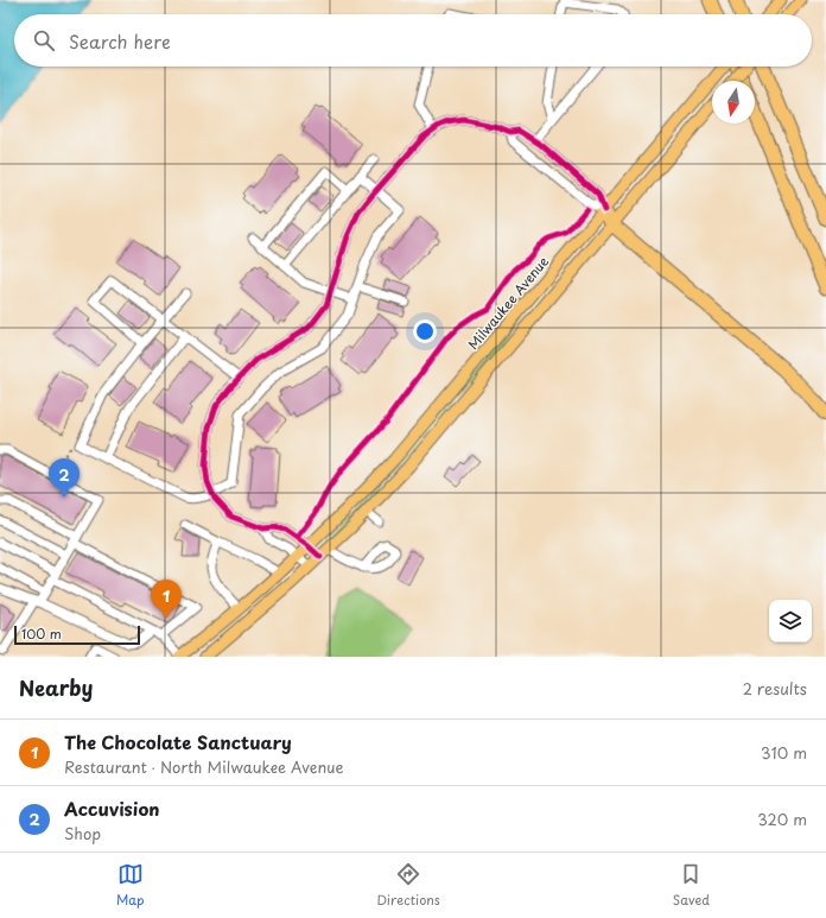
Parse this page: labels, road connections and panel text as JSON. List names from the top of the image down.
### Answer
{
  "streets": {
    "main road": ["Milwaukee Avenue"]
  },
  "scale_bar": "100 m",
  "north": "bottom",
  "page": {
    "search": "Search here",
    "pins": ["2", "1"],
    "scale": "100 m",
    "heading": ["Nearby", "2 results"],
    "list": [
      {
        "mark": "1",
        "name": "The Chocolate Sanctuary",
        "note": "Restaurant · North Milwaukee Avenue",
        "value": "310 m"
      },
      {
        "mark": "2",
        "name": "Accuvision",
        "note": "Shop",
        "value": "320 m"
      }
    ],
    "nav": ["Map", "Directions", "Saved"]
  }
}
